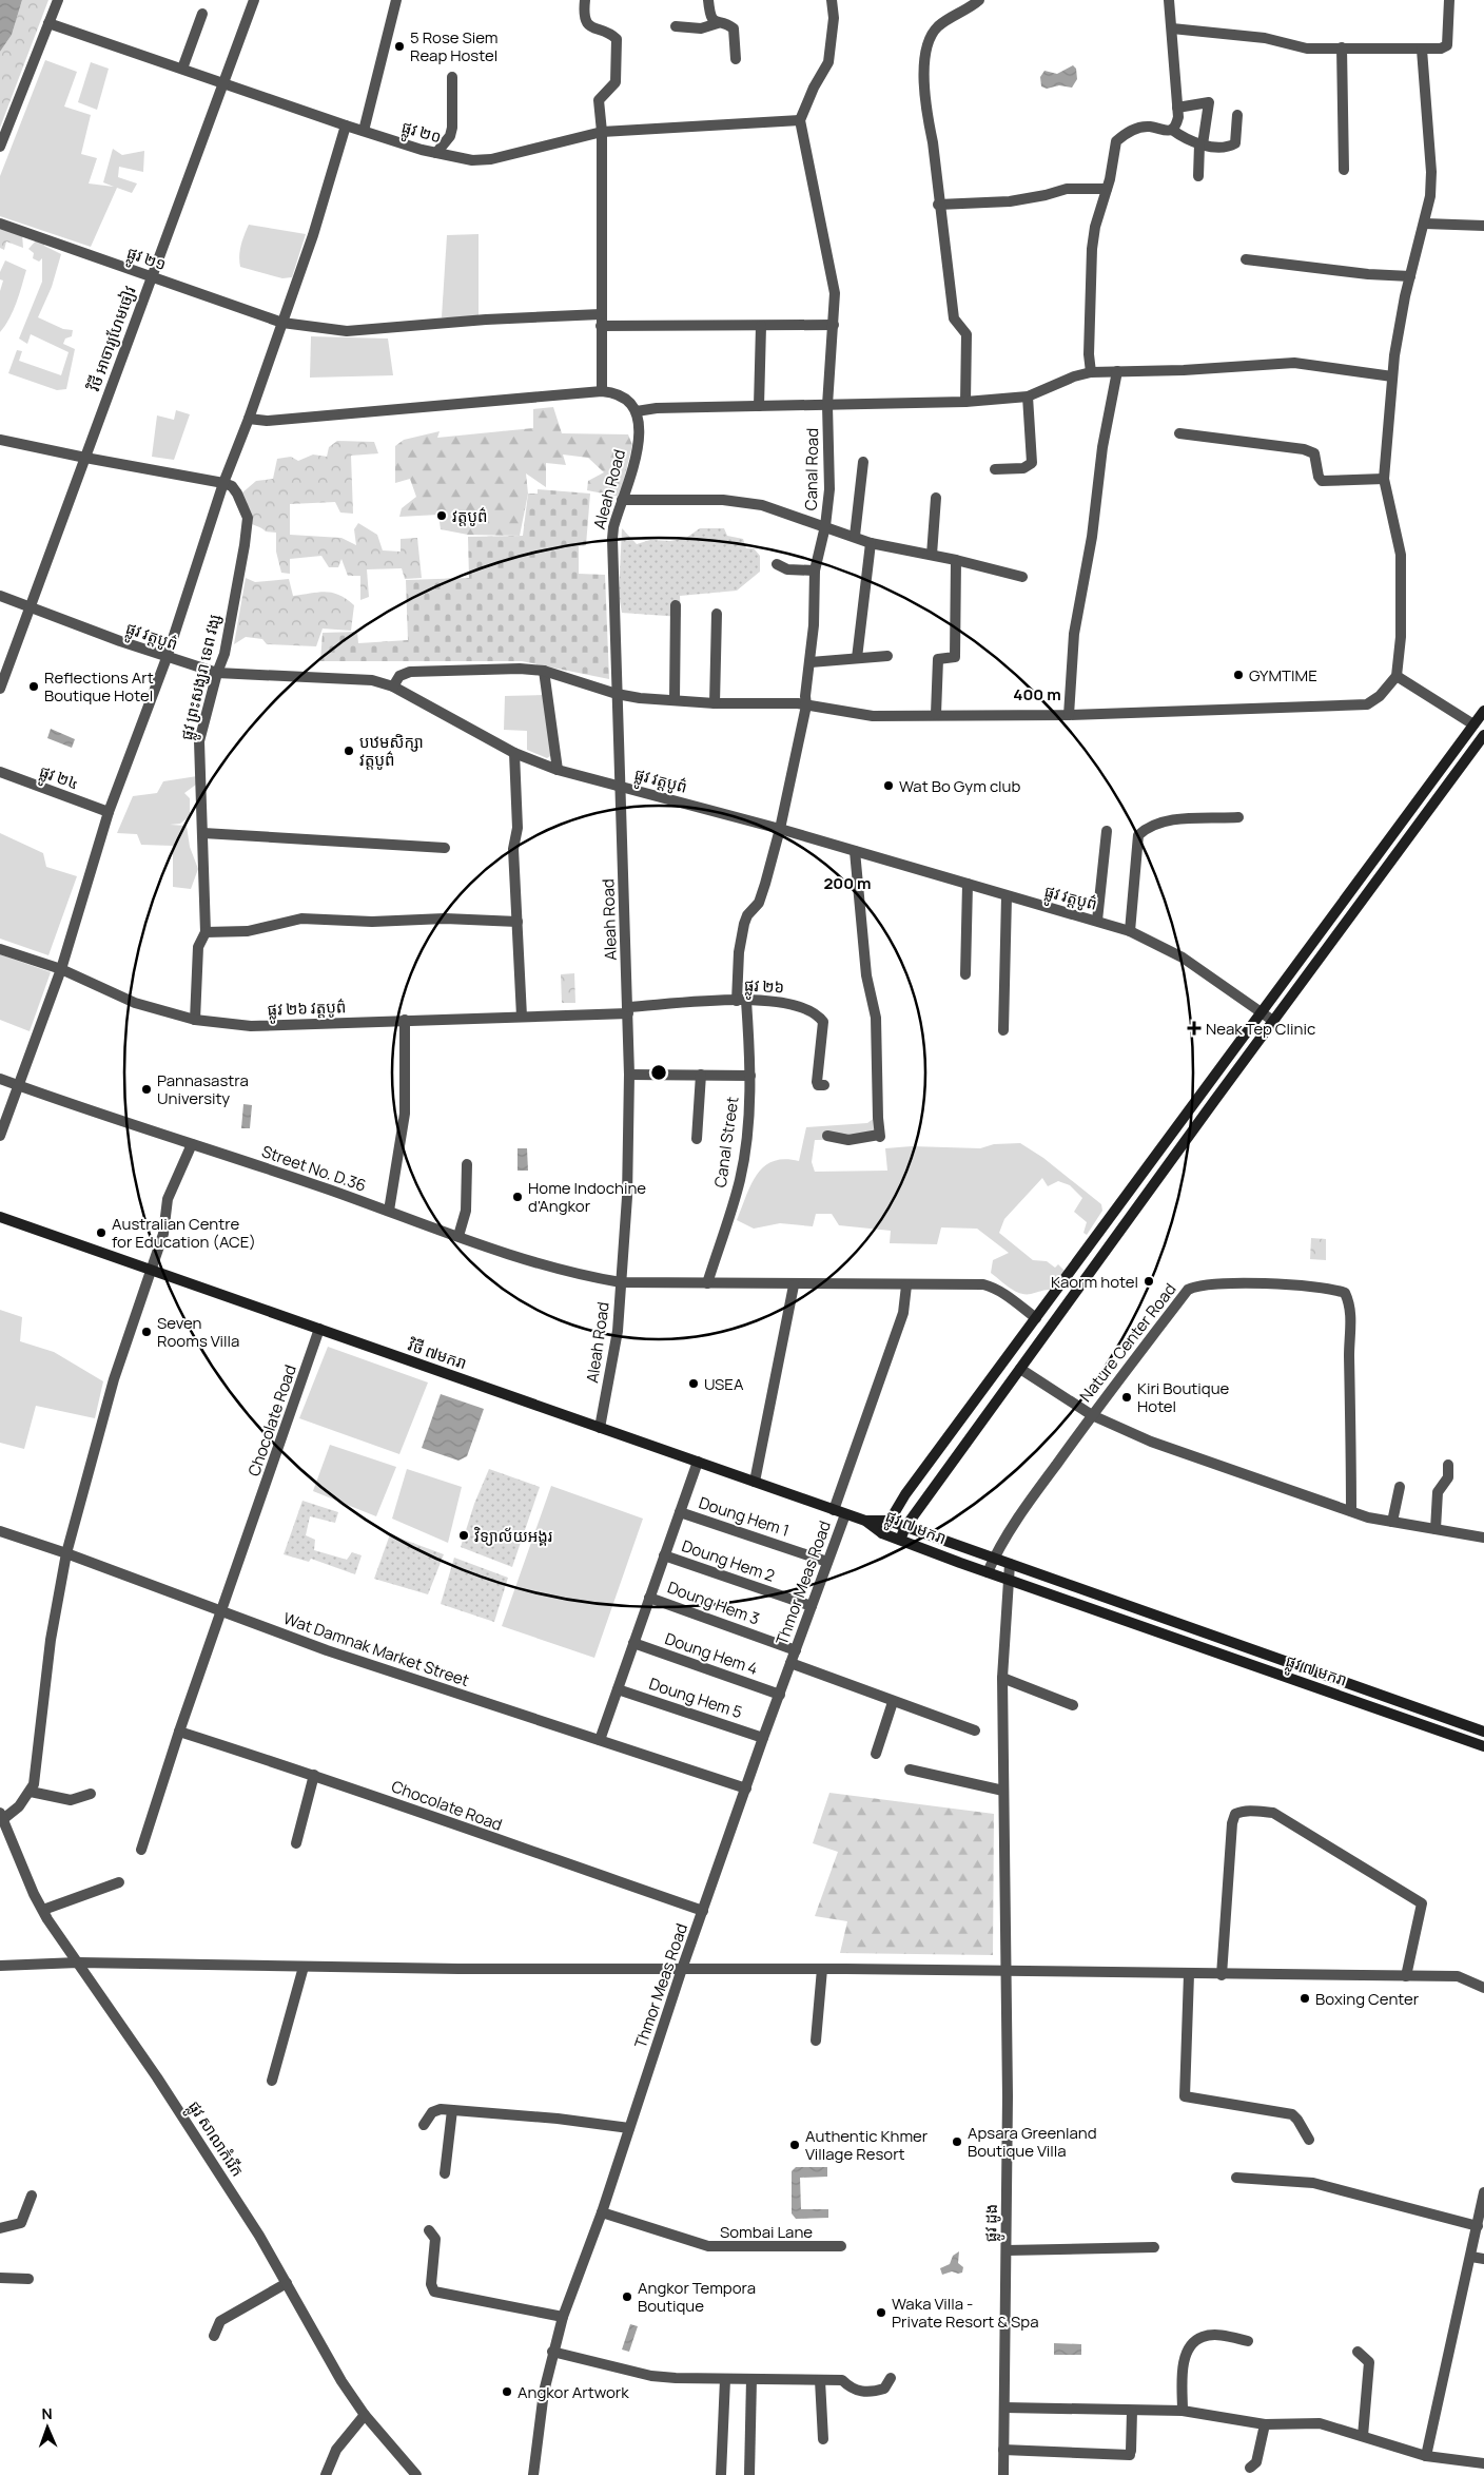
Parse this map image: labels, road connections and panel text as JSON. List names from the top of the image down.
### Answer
{
  "streets": {
    "main road": ["វិថី ៧មករា", "ផ្លូវ ៧ មករា"],
    "street": [
      "ផ្លូវ ២០",
      "ផ្លូវ ២១",
      "វិថី អាចារ្យហែមចៀវ",
      "Canal Road",
      "Aleah Road",
      "ផ្លូវ វត្តបូព៌",
      "ផ្លូវ ព្រះសង្ឃរា ទេព វង្ស",
      "ផ្លូវ ២៤",
      "ផ្លូវ ២៦",
      "ផ្លូវ ២៦ វត្តបូព៌",
      "Canal Street",
      "Street No. D.36",
      "Nature Center Road",
      "Chocolate Road",
      "Doung Hem 1",
      "Doung Hem 2",
      "Thmor Meas Road",
      "Doung Hem 3",
      "Wat Damnak Market Street",
      "Doung Hem 4",
      "Doung Hem 5",
      "ផ្លូវ សាលាកំរើក",
      "ផ្លូវ ដូង",
      "Sombai Lane"
    ]
  },
  "crossings": [
    ["ផ្លូវ ២០", "វិថី អាចារ្យហែមចៀវ"],
    ["ផ្លូវ ២០", "Canal Road"],
    ["ផ្លូវ ២១", "វិថី អាចារ្យហែមចៀវ"],
    ["ផ្លូវ ២១", "Canal Road"],
    ["វិថី អាចារ្យហែមចៀវ", "ផ្លូវ វត្តបូព៌"],
    ["Canal Road", "ផ្លូវ វត្តបូព៌"],
    ["Canal Road", "ផ្លូវ ២៦"],
    ["Canal Road", "Canal Street"],
    ["Aleah Road", "ផ្លូវ វត្តបូព៌"],
    ["Aleah Road", "ផ្លូវ ២៦"],
    ["Aleah Road", "ផ្លូវ ២៦ វត្តបូព៌"],
    ["Aleah Road", "Street No. D.36"],
    ["Aleah Road", "វិថី ៧មករា"],
    ["ផ្លូវ វត្តបូព៌", "ផ្លូវ ព្រះសង្ឃរា ទេព វង្ស"],
    ["ផ្លូវ ព្រះសង្ឃរា ទេព វង្ស", "ផ្លូវ ២៦ វត្តបូព៌"],
    ["ផ្លូវ ២៦", "ផ្លូវ ២៦ វត្តបូព៌"],
    ["ផ្លូវ ២៦", "Canal Street"],
    ["Canal Street", "Street No. D.36"],
    ["Nature Center Road", "ផ្លូវ ៧ មករា"],
    ["វិថី ៧មករា", "Chocolate Road"],
    ["វិថី ៧មករា", "ផ្លូវ ៧ មករា"],
    ["វិថី ៧មករា", "Thmor Meas Road"],
    ["Chocolate Road", "Thmor Meas Road"],
    ["Chocolate Road", "Wat Damnak Market Street"],
    ["Doung Hem 1", "Thmor Meas Road"],
    ["ផ្លូវ ៧ មករា", "ផ្លូវ ដូង"],
    ["Doung Hem 2", "Thmor Meas Road"],
    ["Thmor Meas Road", "Doung Hem 3"],
    ["Thmor Meas Road", "Wat Damnak Market Street"],
    ["Thmor Meas Road", "Doung Hem 4"],
    ["Thmor Meas Road", "Doung Hem 5"],
    ["Thmor Meas Road", "Sombai Lane"]
  ],
  "places": {
    "other": [
      "5 Rose Siem Reap Hostel",
      "វត្តបូព៌",
      "GYMTIME",
      "Reflections Art Boutique Hotel",
      "បឋមសិក្សា វត្តបូព៌",
      "Wat Bo Gym club",
      "Pannasastra University",
      "Home Indochine d'Angkor",
      "Australian Centre for Education (ACE)",
      "Kaorm hotel",
      "Seven Rooms Villa",
      "USEA",
      "Kiri Boutique Hotel",
      "វិទ្យាល័យអង្គរ",
      "Boxing Center",
      "Apsara Greenland Boutique Villa",
      "Authentic Khmer Village Resort",
      "Angkor Tempora Boutique",
      "Waka Villa - Private Resort & Spa",
      "Angkor Artwork"
    ],
    "health": ["Neak Tep Clinic"]
  },
  "north": "top",
  "rings": ["400 m", "200 m"]
}
